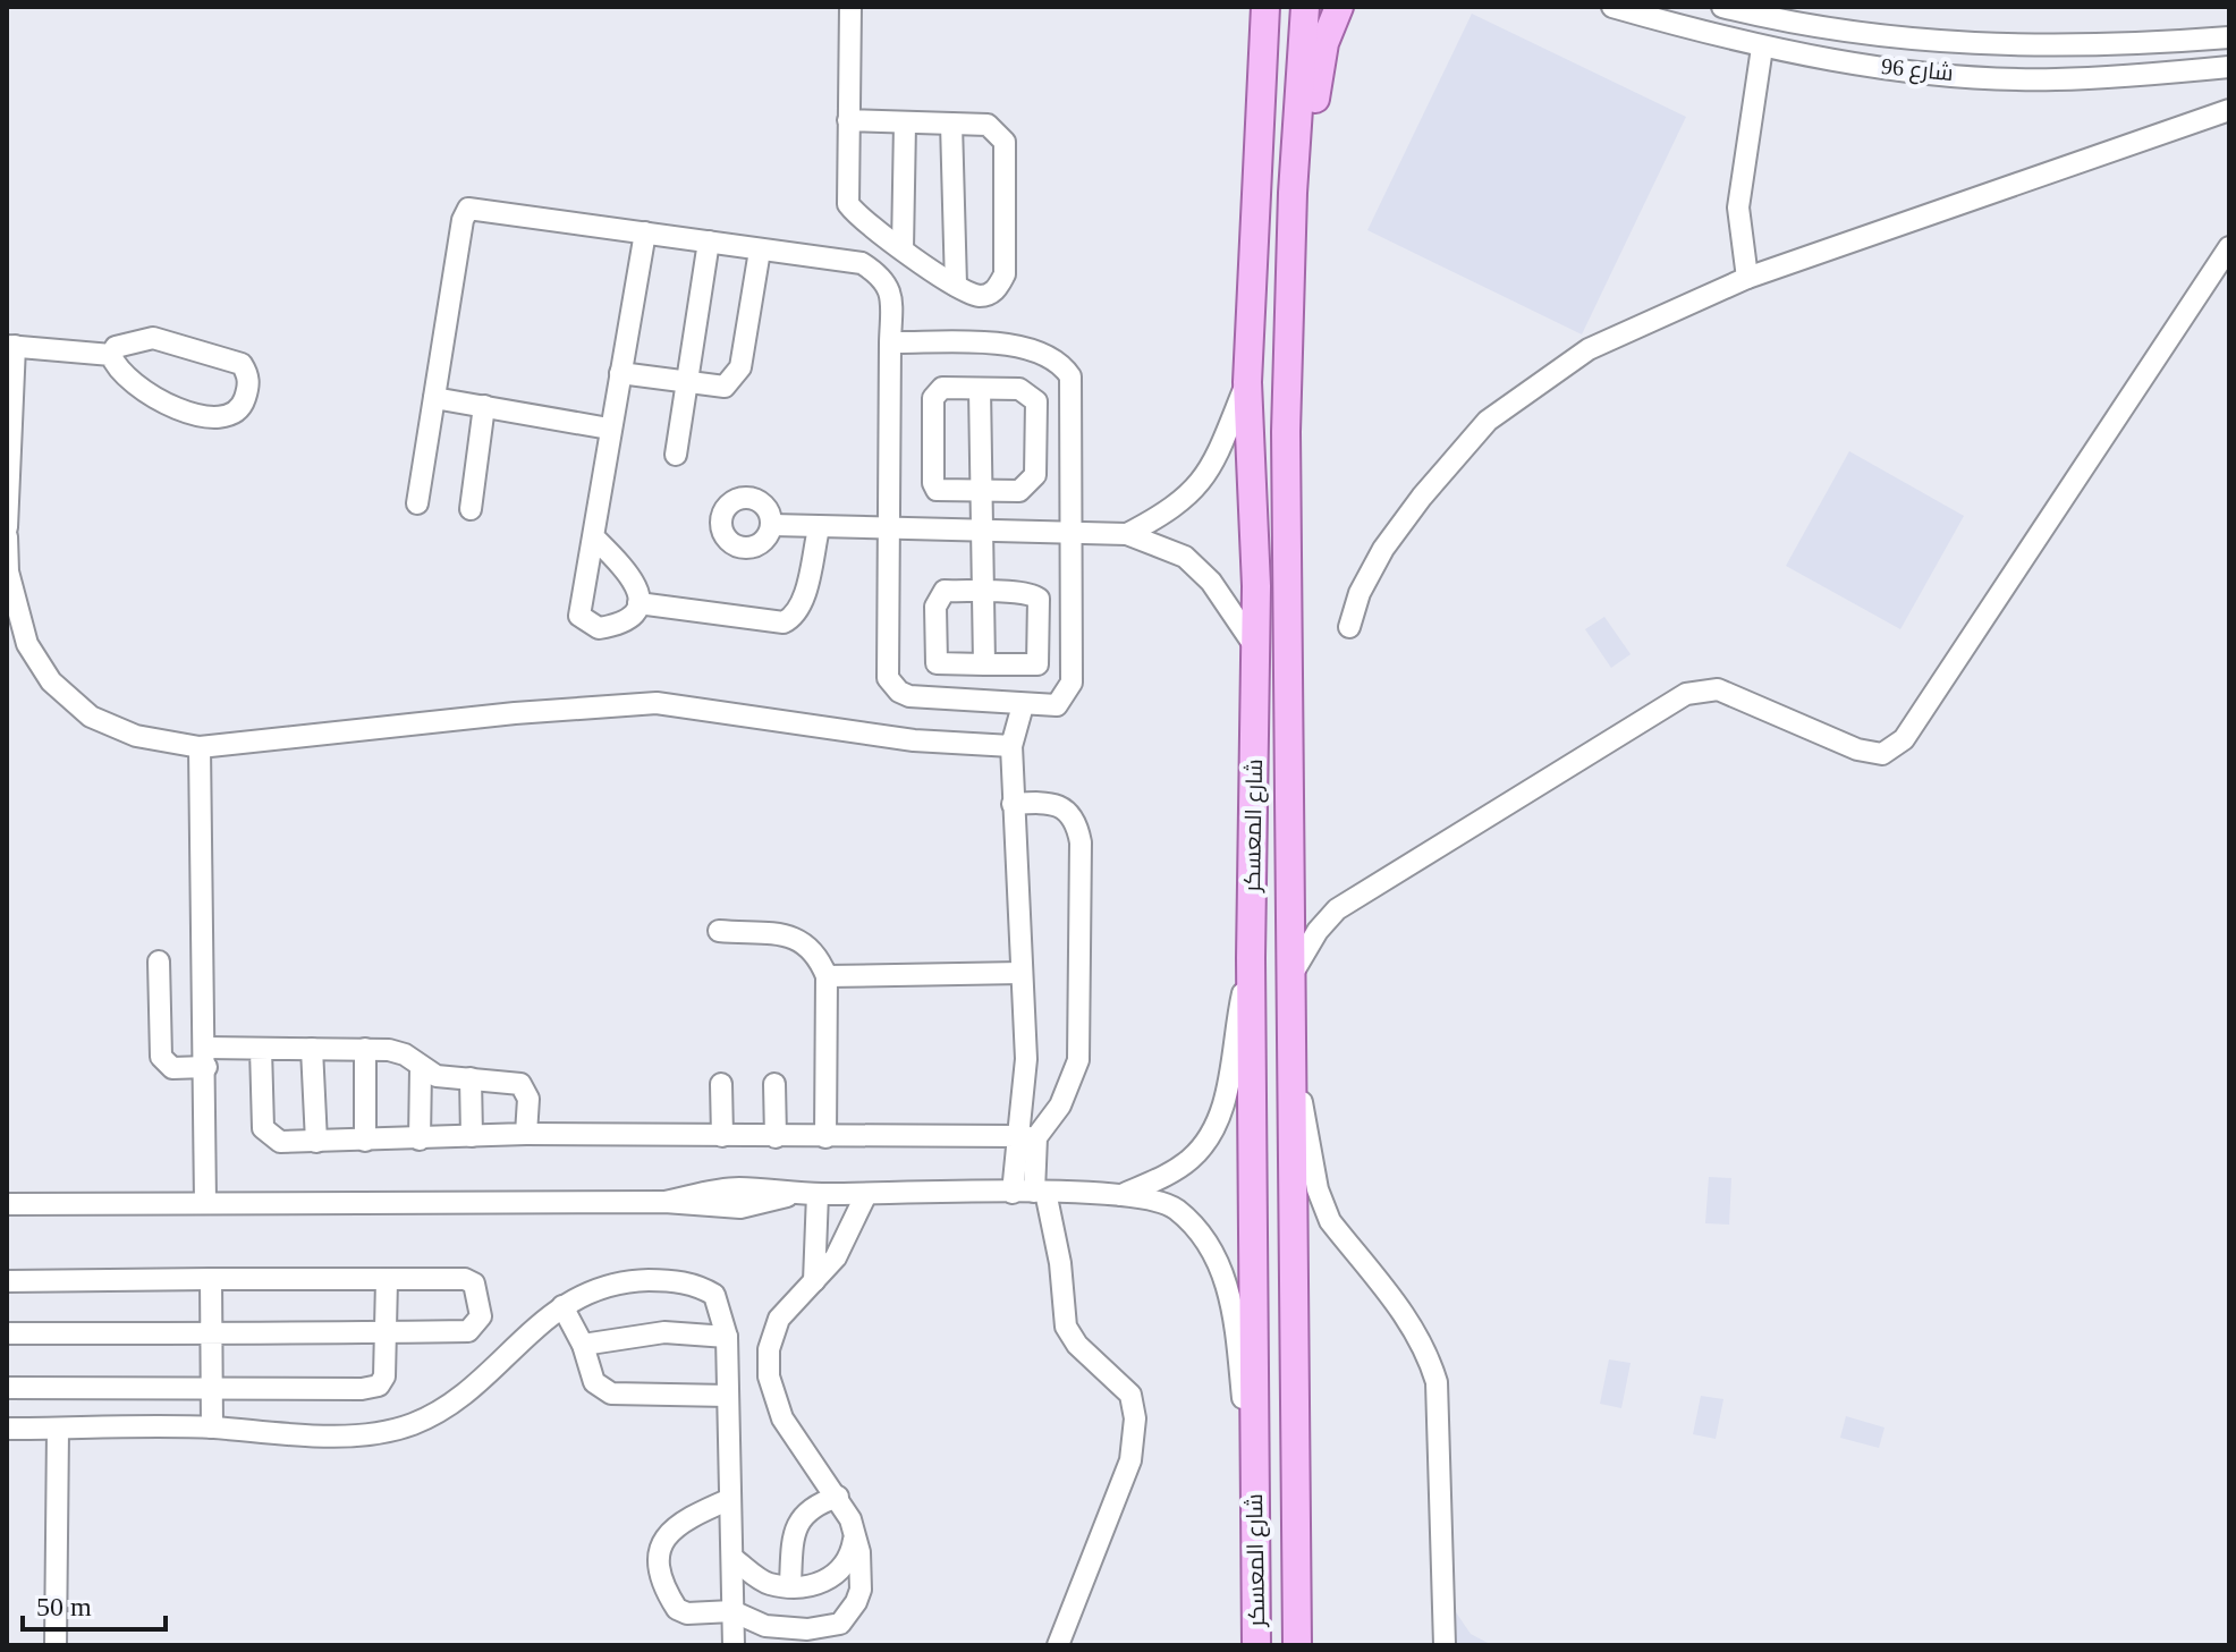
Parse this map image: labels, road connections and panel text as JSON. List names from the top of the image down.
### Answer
{
  "streets": {
    "main road": ["شارع المعسكر"],
    "street": ["شارع 96"]
  },
  "scale_bar": "50 m"
}
